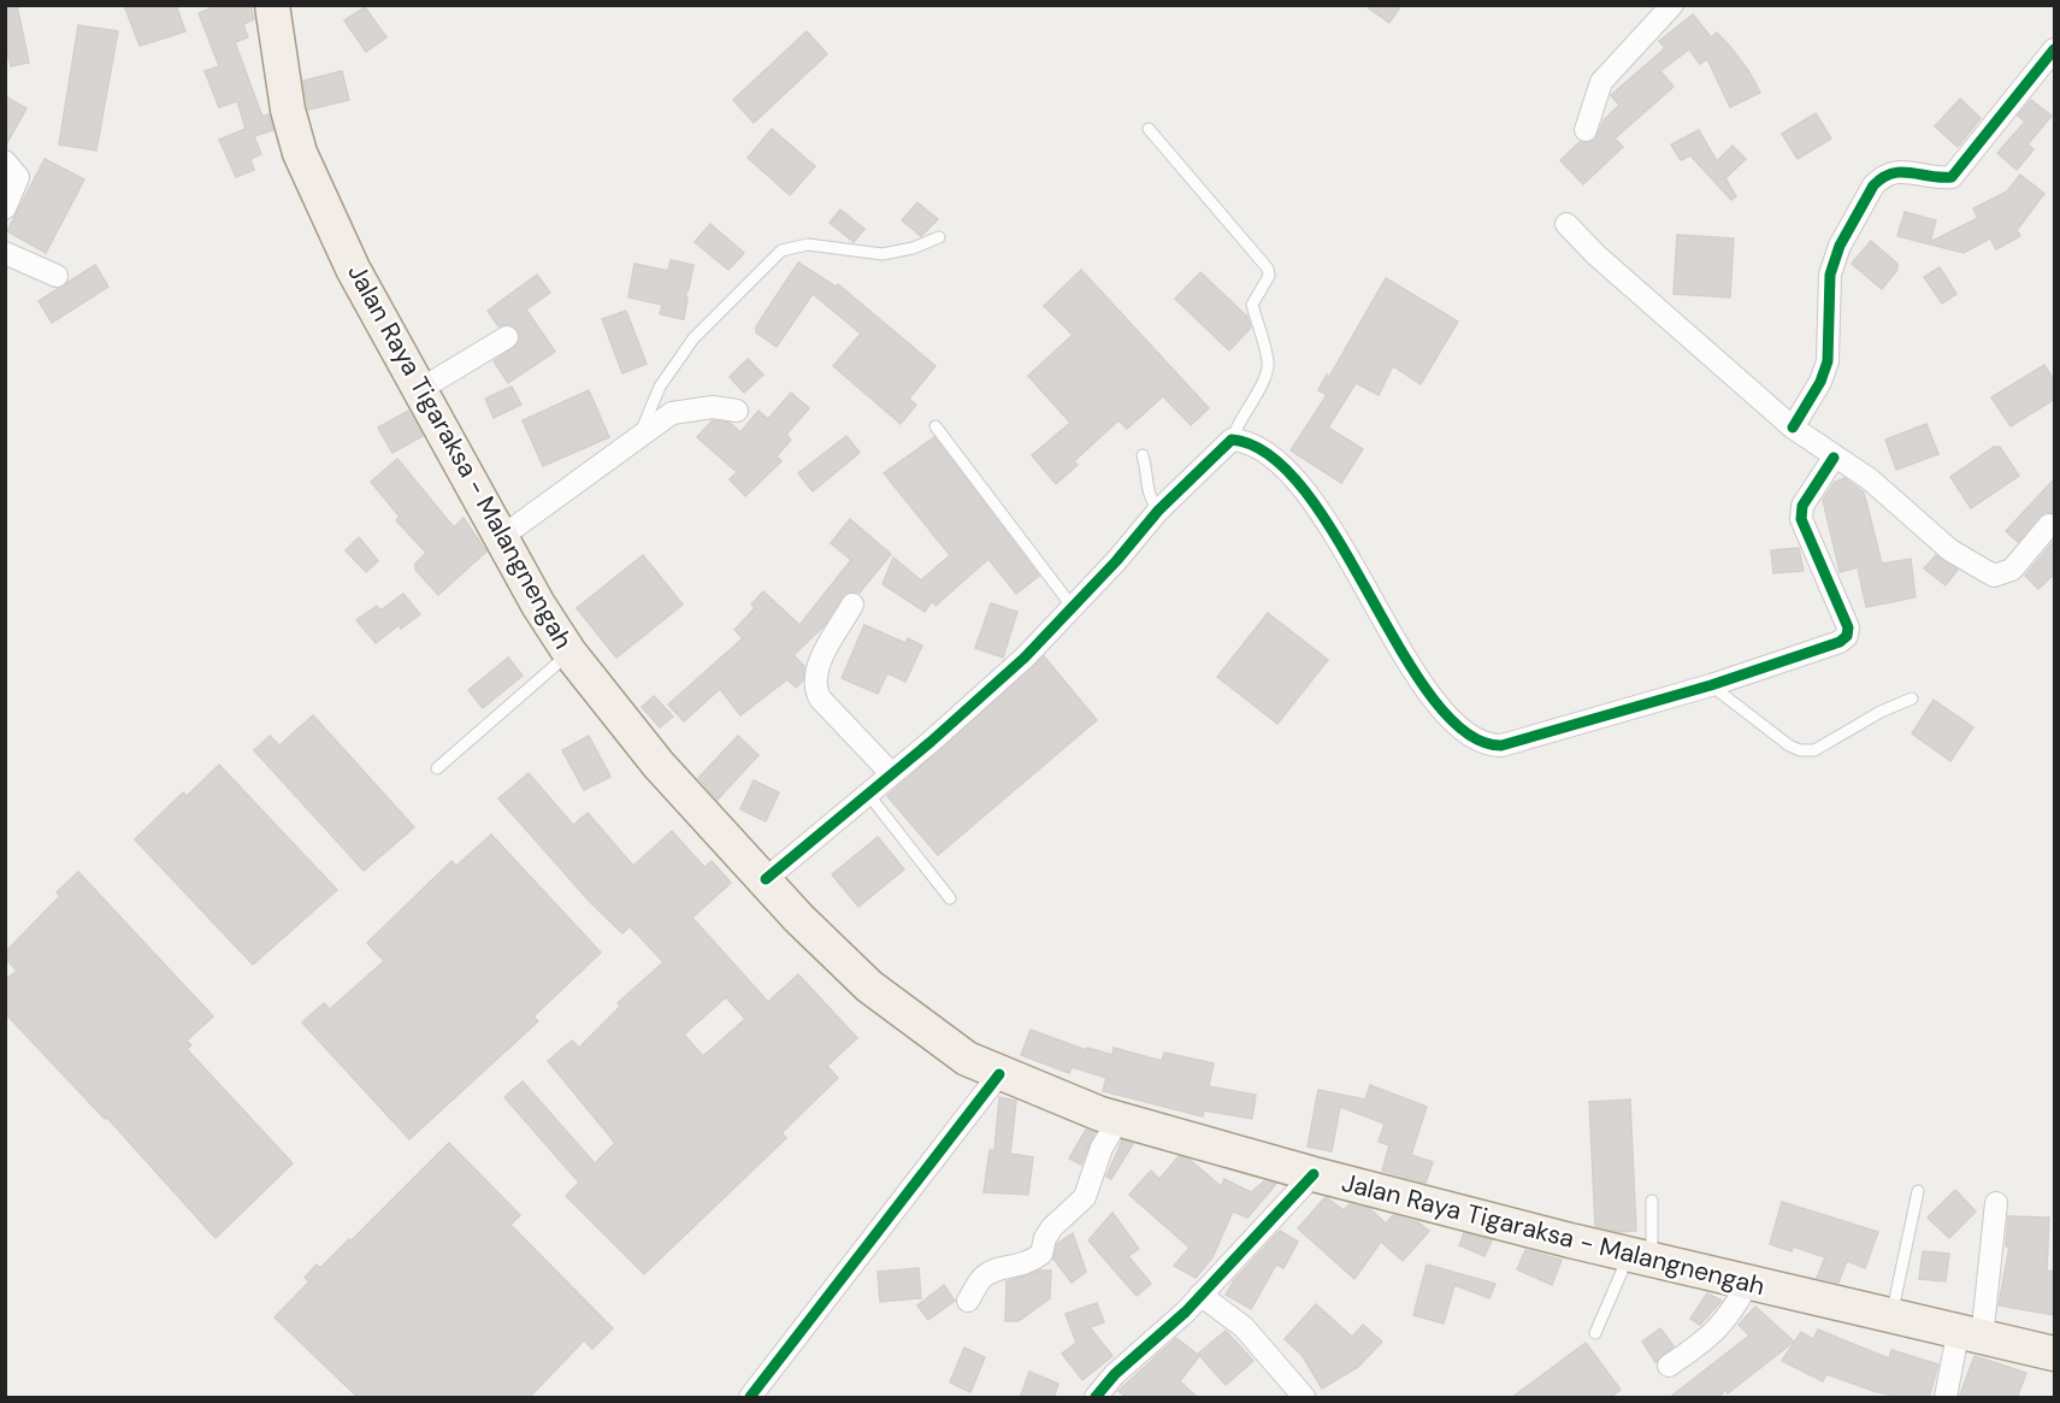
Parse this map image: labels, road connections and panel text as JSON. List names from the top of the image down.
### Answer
{
  "streets": {
    "main road": ["Jalan Raya Tigaraksa - Malangnengah"]
  }
}
